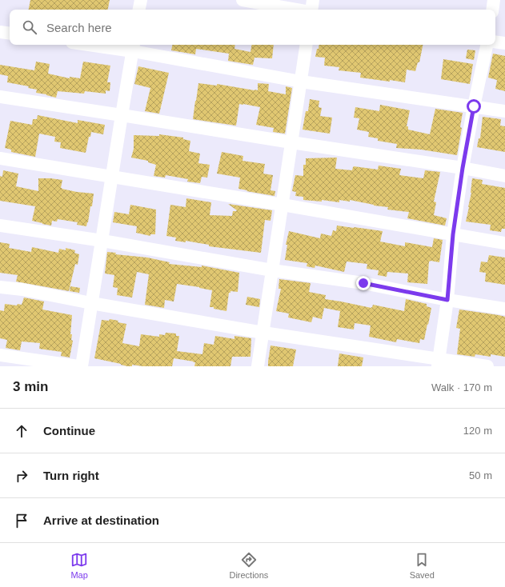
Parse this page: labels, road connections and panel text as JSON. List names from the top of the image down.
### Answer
{
  "page": {
    "search": "Search here",
    "heading": ["3 min", "Walk · 170 m"],
    "list": [
      ["Continue", "120 m"],
      ["Turn right", "50 m"],
      "Arrive at destination"
    ],
    "nav": ["Map", "Directions", "Saved"]
  }
}
